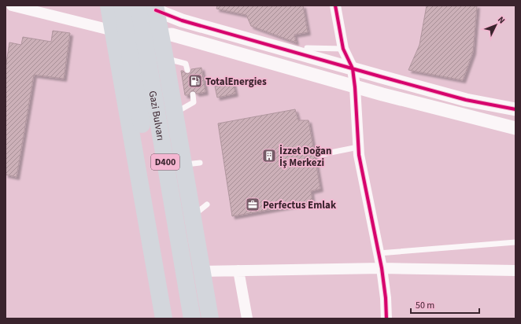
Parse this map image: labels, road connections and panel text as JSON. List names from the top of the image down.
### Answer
{
  "streets": {
    "highway": ["Gazi Bulvarı", "D400"]
  },
  "places": {
    "fuel station": ["TotalEnergies"],
    "building": ["İzzet Doğan İş Merkezi"],
    "office": ["Perfectus Emlak"]
  },
  "scale_bar": "50 m",
  "north": "top right"
}
